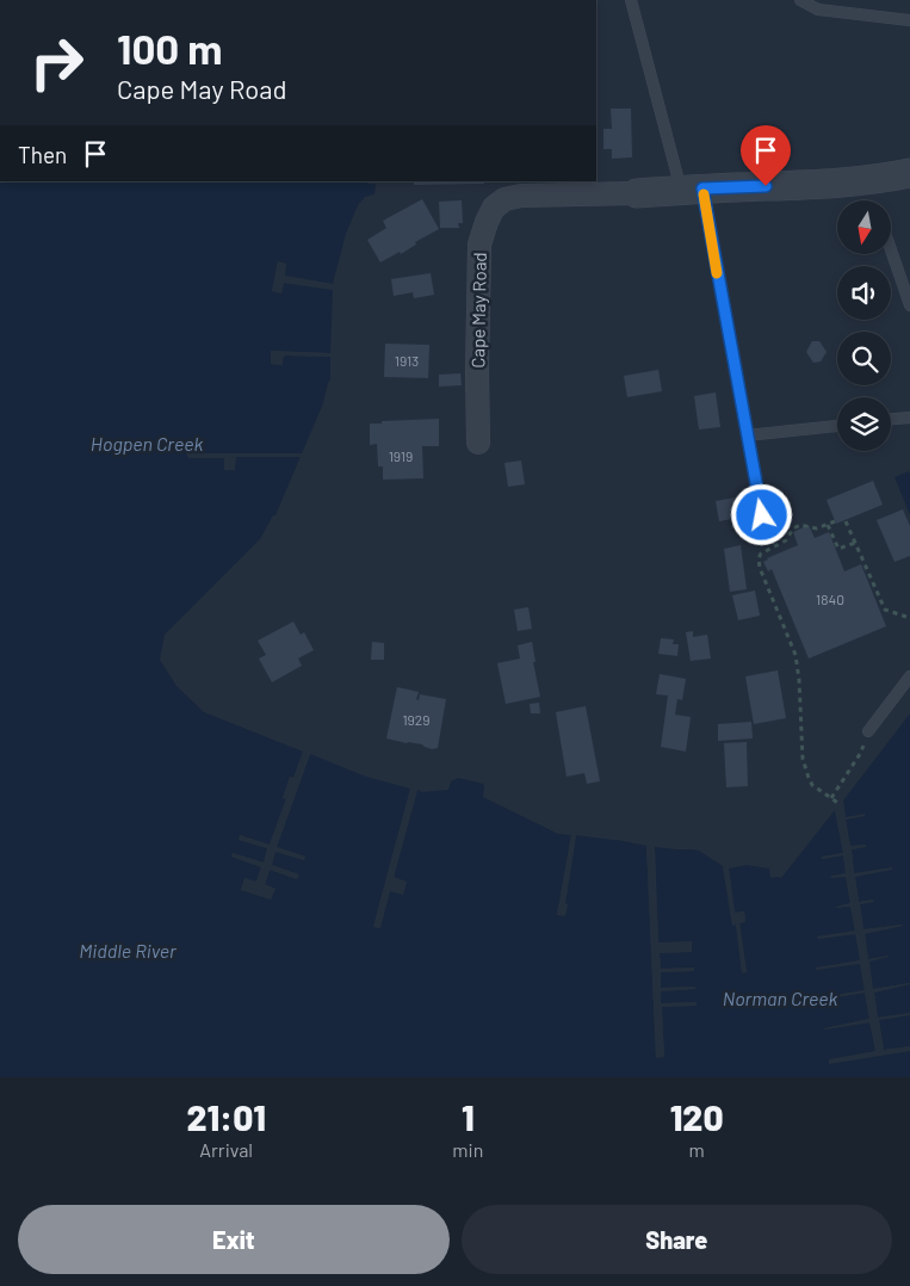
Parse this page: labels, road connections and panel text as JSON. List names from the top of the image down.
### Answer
{
  "streets": {
    "street": ["Cape May Road"]
  },
  "water": ["Hogpen Creek", "Middle River", "Norman Creek"],
  "house_numbers": [
    "1913",
    "1919",
    "1840",
    "1929"
  ],
  "north": "bottom",
  "page": {
    "turn": ["100 m", "Cape May Road"],
    "then": "Then",
    "eta": [
      "21:01",
      "Arrival",
      "1",
      "min",
      "120",
      "m"
    ],
    "buttons": ["Exit", "Share"]
  }
}
